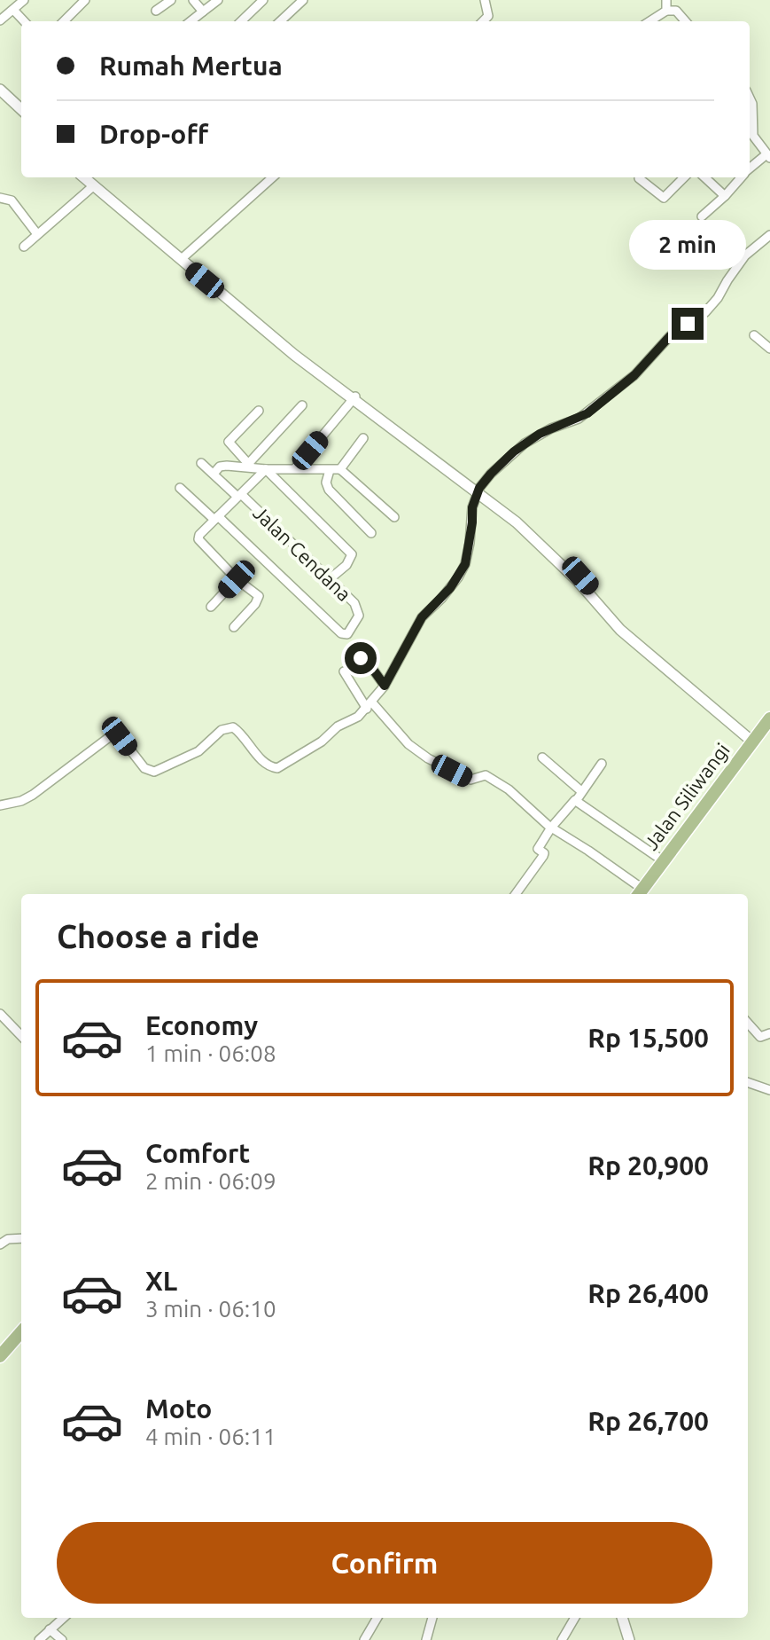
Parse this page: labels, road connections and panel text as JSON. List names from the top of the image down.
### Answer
{
  "streets": {
    "main road": ["Jalan Siliwangi"],
    "street": ["Jalan Cendana"]
  },
  "page": {
    "banner": ["Rumah Mertua", "Drop-off"],
    "bubble": "2 min",
    "heading": "Choose a ride",
    "list": [
      {
        "name": "Economy",
        "note": "1 min · 06:08",
        "value": "Rp 15,500"
      },
      {
        "name": "Comfort",
        "note": "2 min · 06:09",
        "value": "Rp 20,900"
      },
      {
        "name": "XL",
        "note": "3 min · 06:10",
        "value": "Rp 26,400"
      },
      {
        "name": "Moto",
        "note": "4 min · 06:11",
        "value": "Rp 26,700"
      }
    ],
    "buttons": "Confirm"
  }
}
